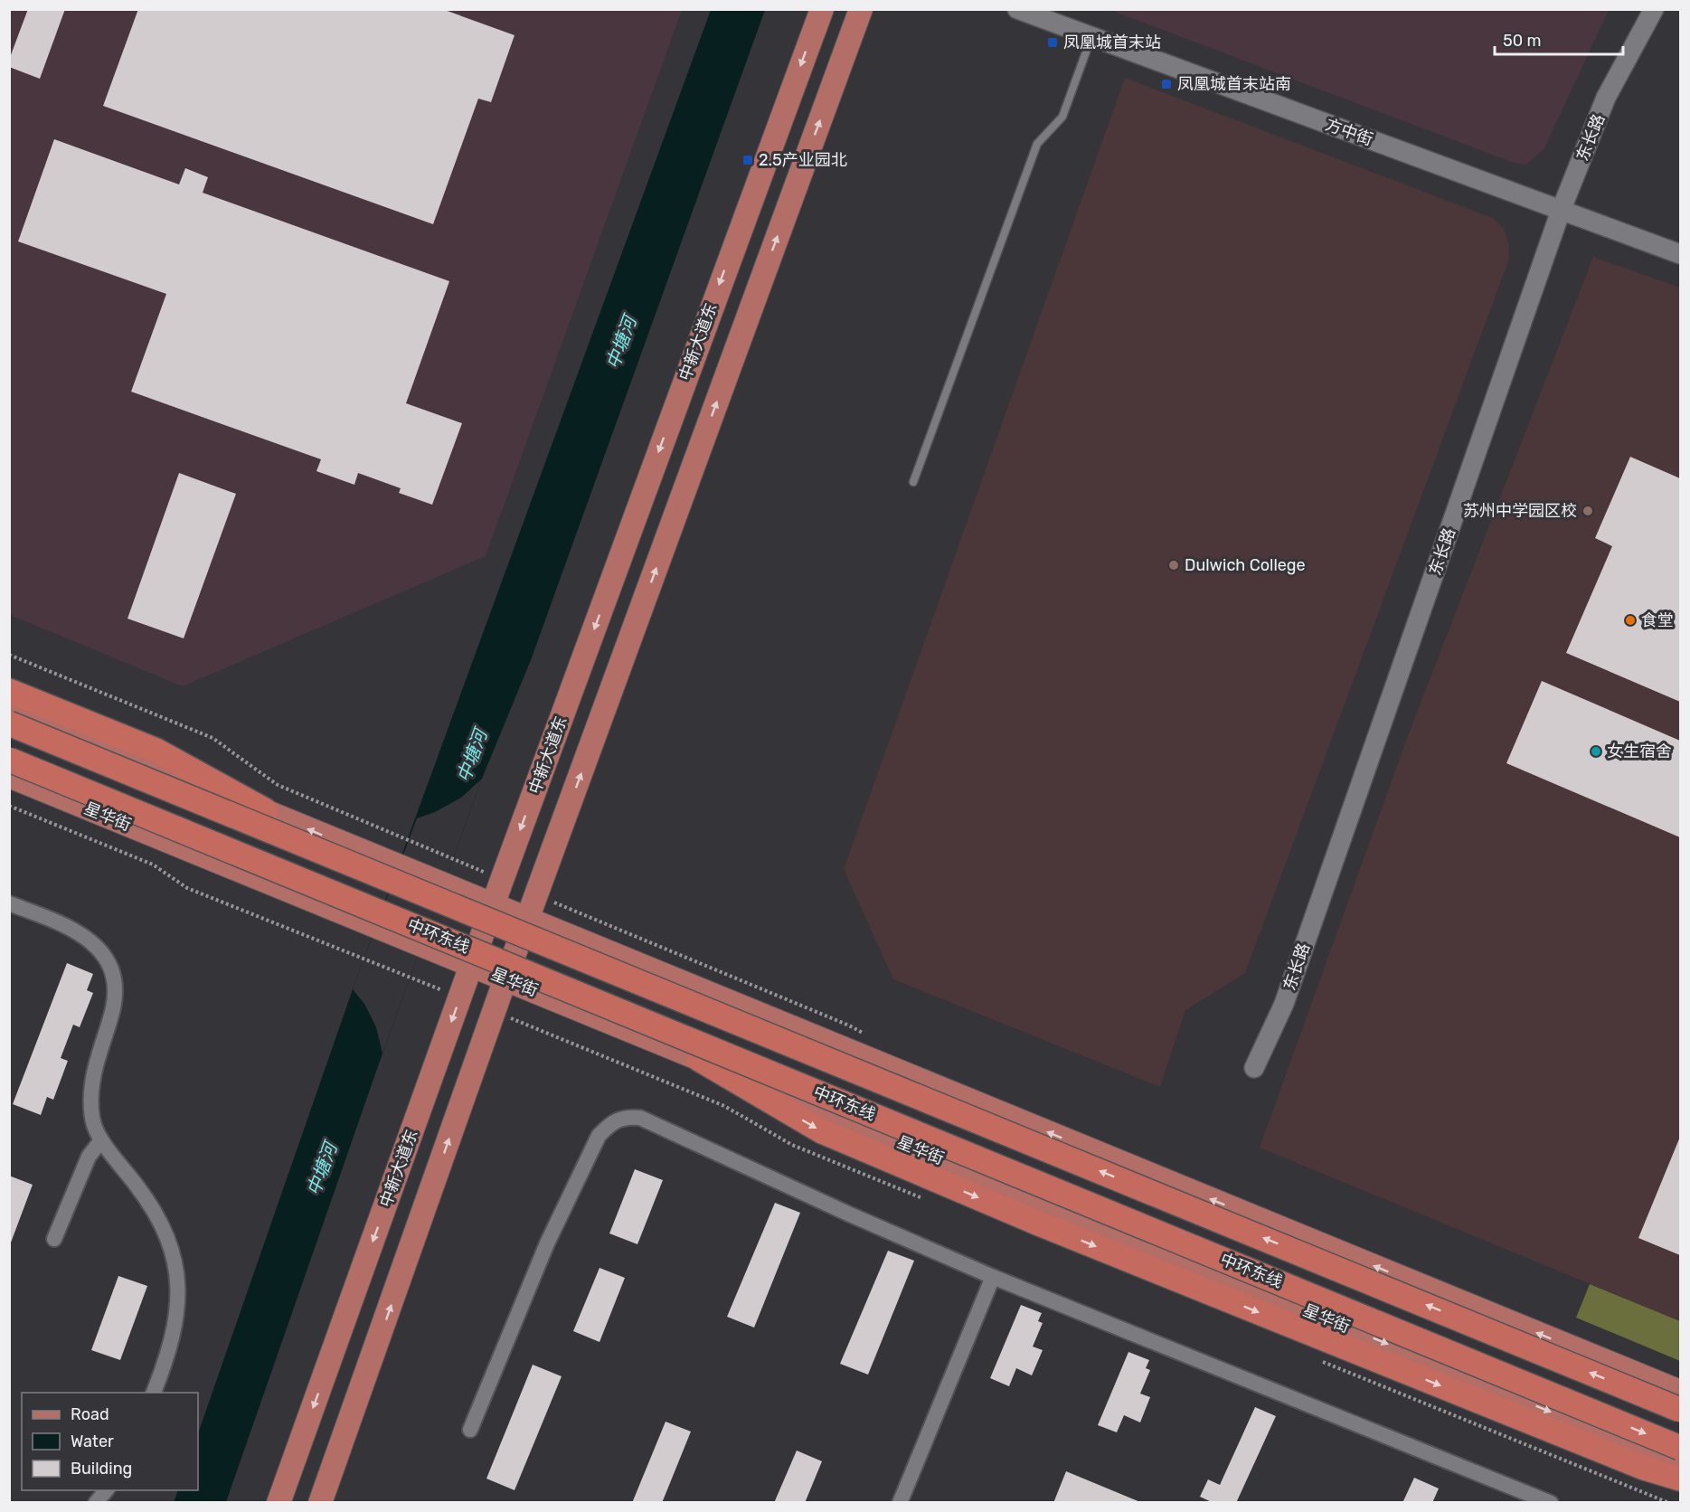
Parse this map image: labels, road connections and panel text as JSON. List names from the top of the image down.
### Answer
{
  "streets": {
    "highway": ["中环东线"],
    "main road": ["中新大道东", "星华街"],
    "street": ["方中街", "东长路"]
  },
  "crossings": [
    ["方中街", "东长路"],
    ["中新大道东", "星华街"]
  ],
  "water": ["中塘河"],
  "places": {
    "transit": ["凤凰城首末站", "凤凰城首末站南", "2.5产业园北"],
    "other": [
      "苏州中学园区校",
      "Dulwich College",
      "食堂",
      "女生宿舍"
    ]
  },
  "legend": ["Road", "Water", "Building"],
  "scale_bar": "50 m"
}
